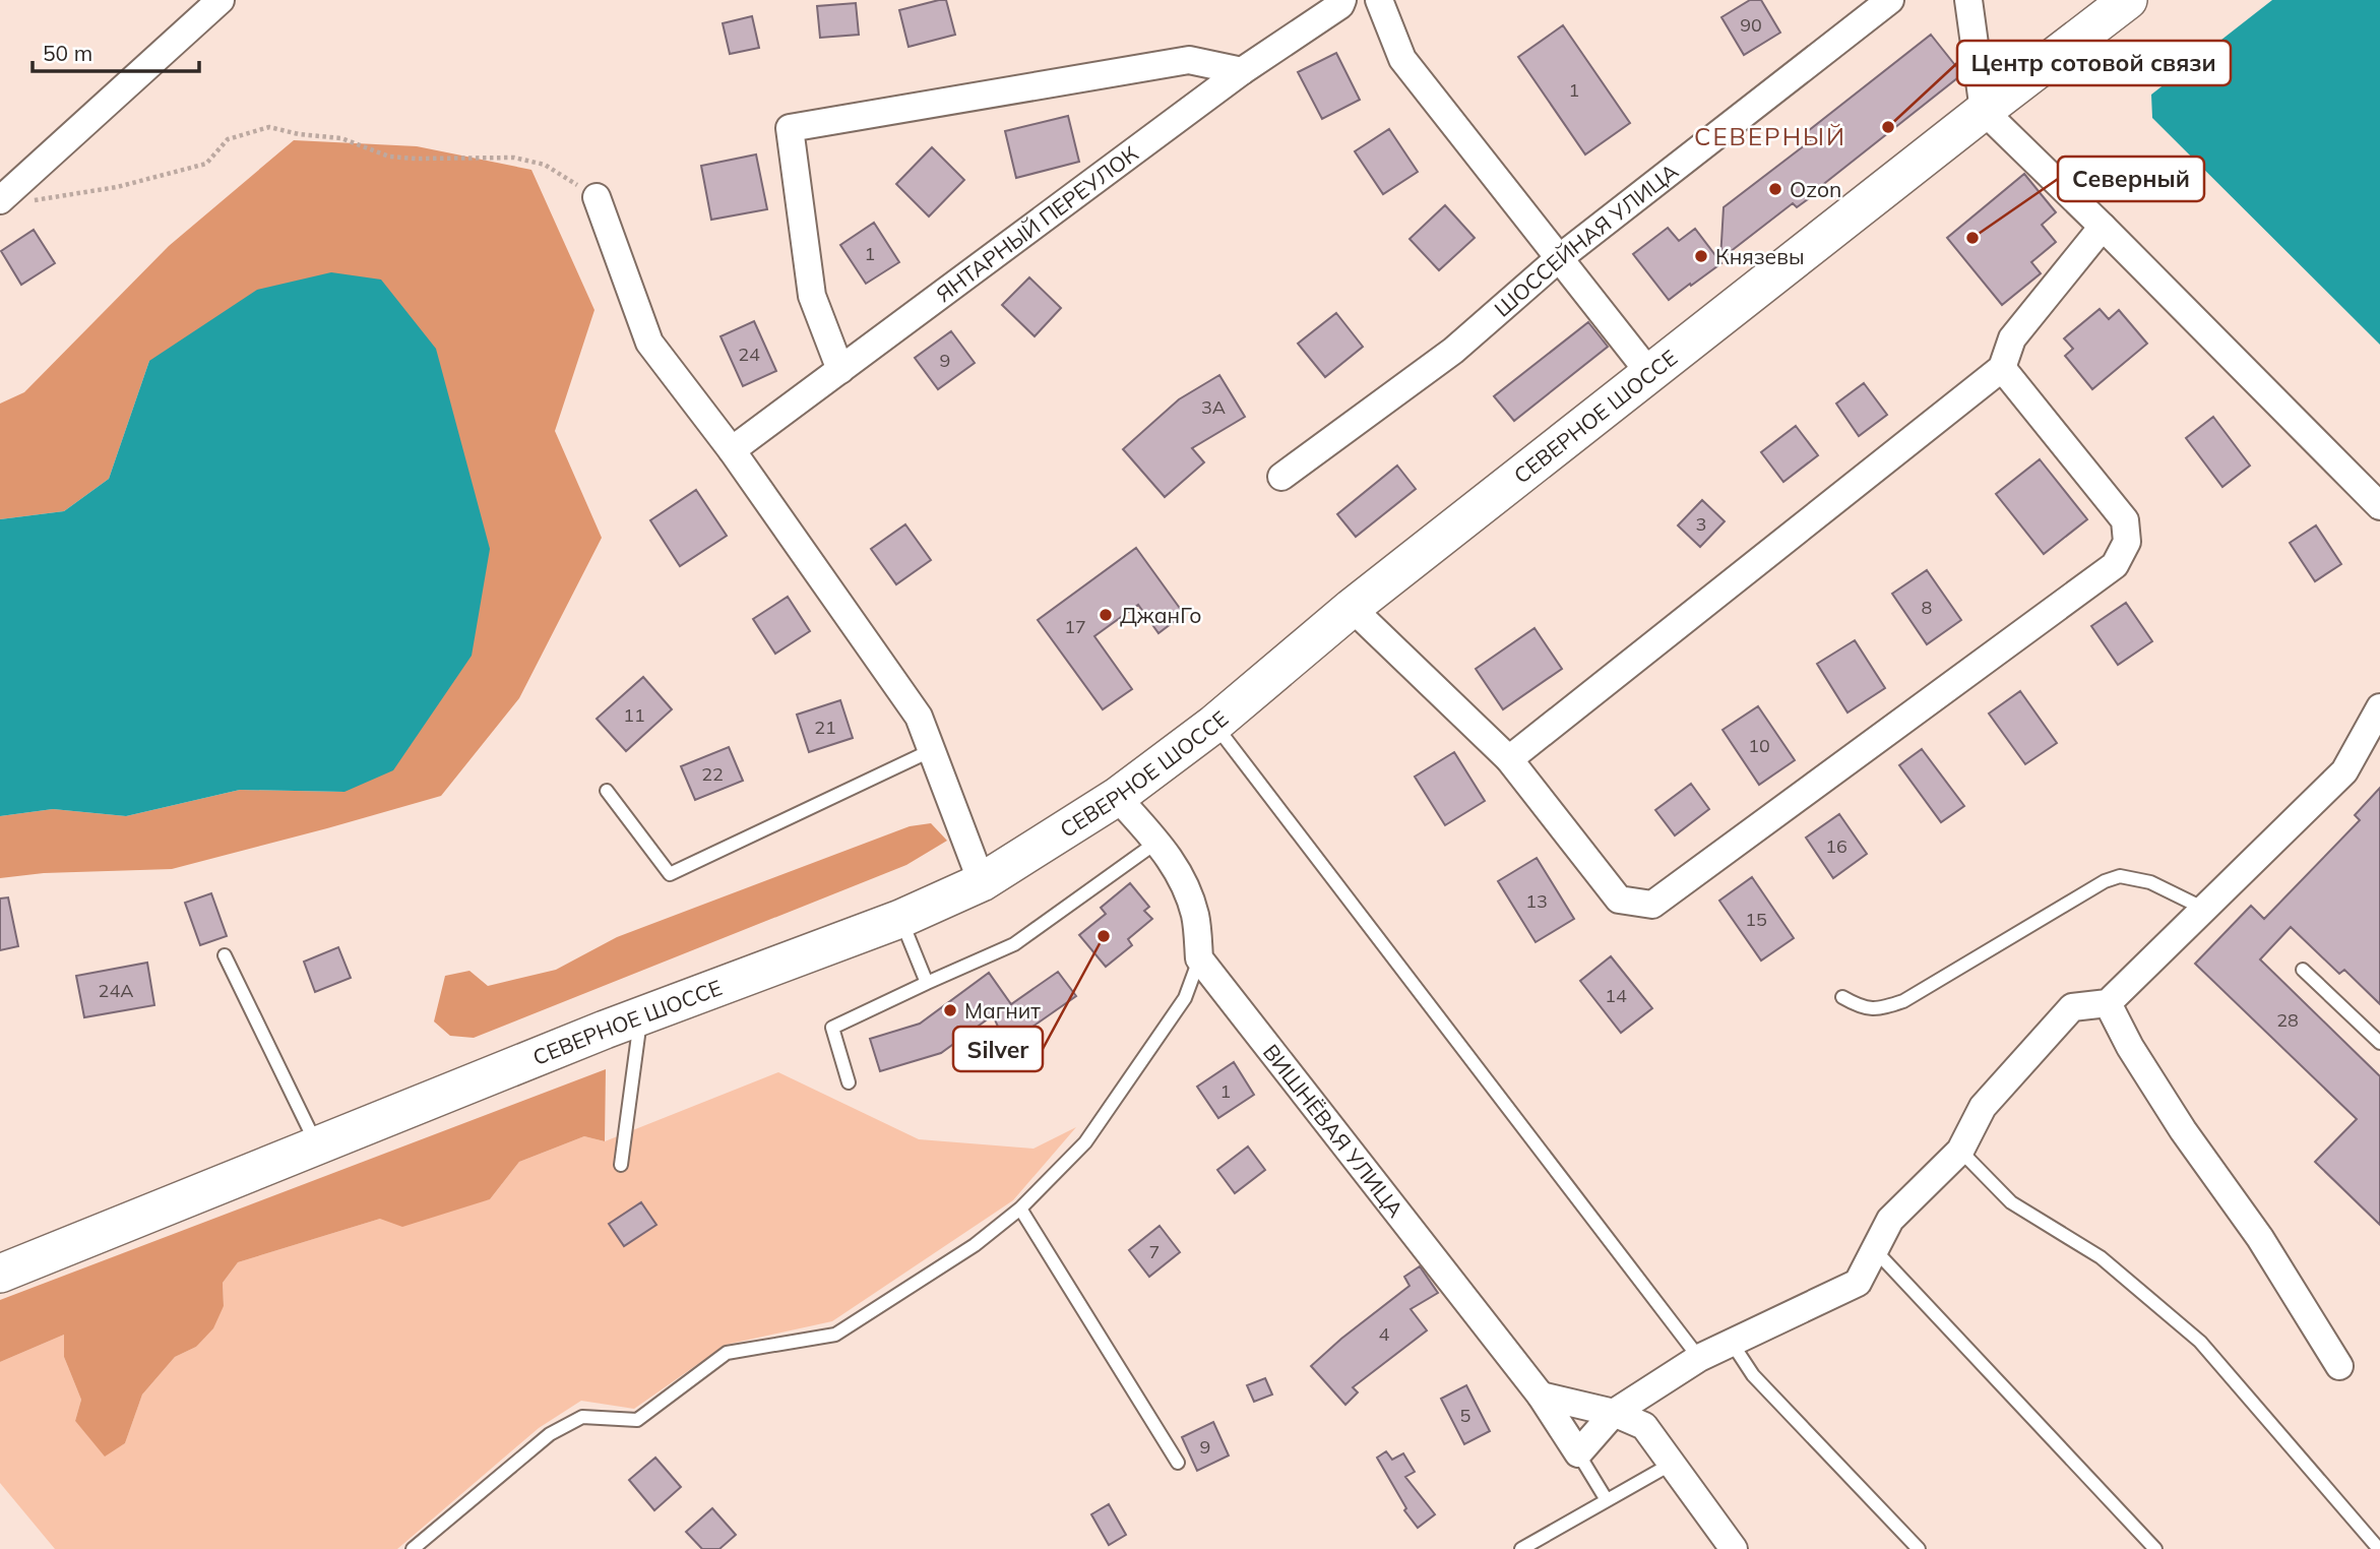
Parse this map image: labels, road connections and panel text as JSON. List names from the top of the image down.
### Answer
{
  "streets": {
    "main road": ["СЕВЕРНОЕ ШОССЕ"],
    "street": ["ЯНТАРНЫЙ ПЕРЕУЛОК", "ШОССЕЙНАЯ УЛИЦА", "ВИШНЁВАЯ УЛИЦА"]
  },
  "districts": ["СЕВЕРНЫЙ"],
  "places": [
    "Центр сотовой связи",
    "Ozon",
    "Северный",
    "Князевы",
    "ДжанГо",
    "Silver",
    "Магнит"
  ],
  "house_numbers": [
    "90",
    "1",
    "1",
    "24",
    "9",
    "3А",
    "3",
    "8",
    "17",
    "11",
    "21",
    "10",
    "22",
    "16",
    "13",
    "15",
    "24А",
    "14",
    "28",
    "1",
    "7",
    "4",
    "5",
    "9"
  ],
  "scale_bar": "50 m"
}
